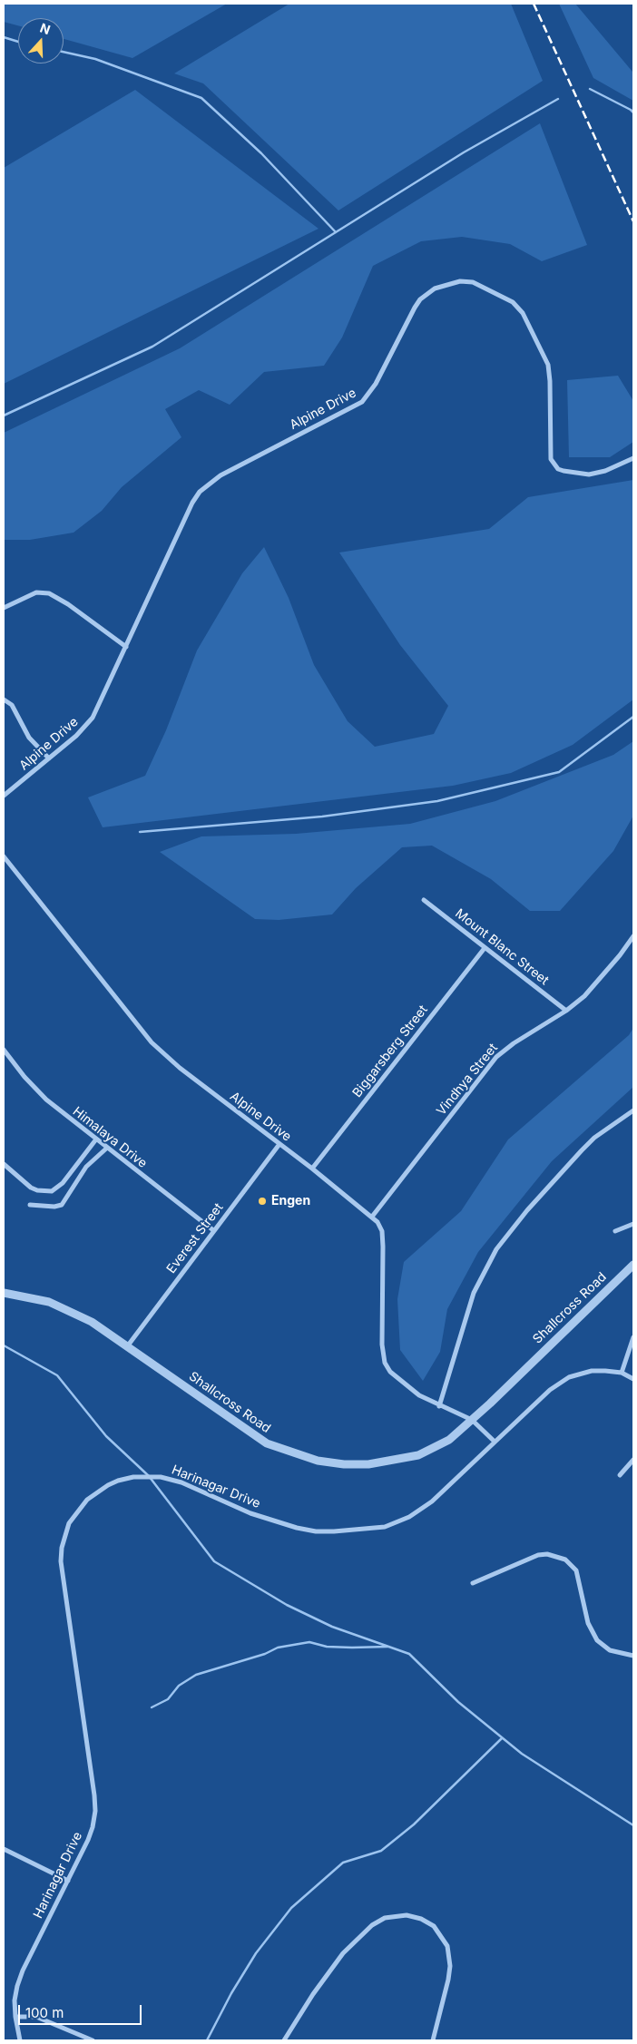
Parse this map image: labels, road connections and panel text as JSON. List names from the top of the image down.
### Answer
{
  "streets": {
    "street": [
      "Alpine Drive",
      "Mount Blanc Street",
      "Biggarsberg Street",
      "Vindhya Street",
      "Himalaya Drive",
      "Everest Street",
      "Shallcross Road",
      "Harinagar Drive"
    ]
  },
  "crossings": [
    ["Alpine Drive", "Biggarsberg Street"],
    ["Alpine Drive", "Vindhya Street"],
    ["Alpine Drive", "Everest Street"],
    ["Alpine Drive", "Shallcross Road"],
    ["Alpine Drive", "Harinagar Drive"],
    ["Mount Blanc Street", "Biggarsberg Street"],
    ["Mount Blanc Street", "Vindhya Street"],
    ["Himalaya Drive", "Everest Street"],
    ["Everest Street", "Shallcross Road"]
  ],
  "places": ["Engen"],
  "scale_bar": "100 m",
  "north": "top"
}
